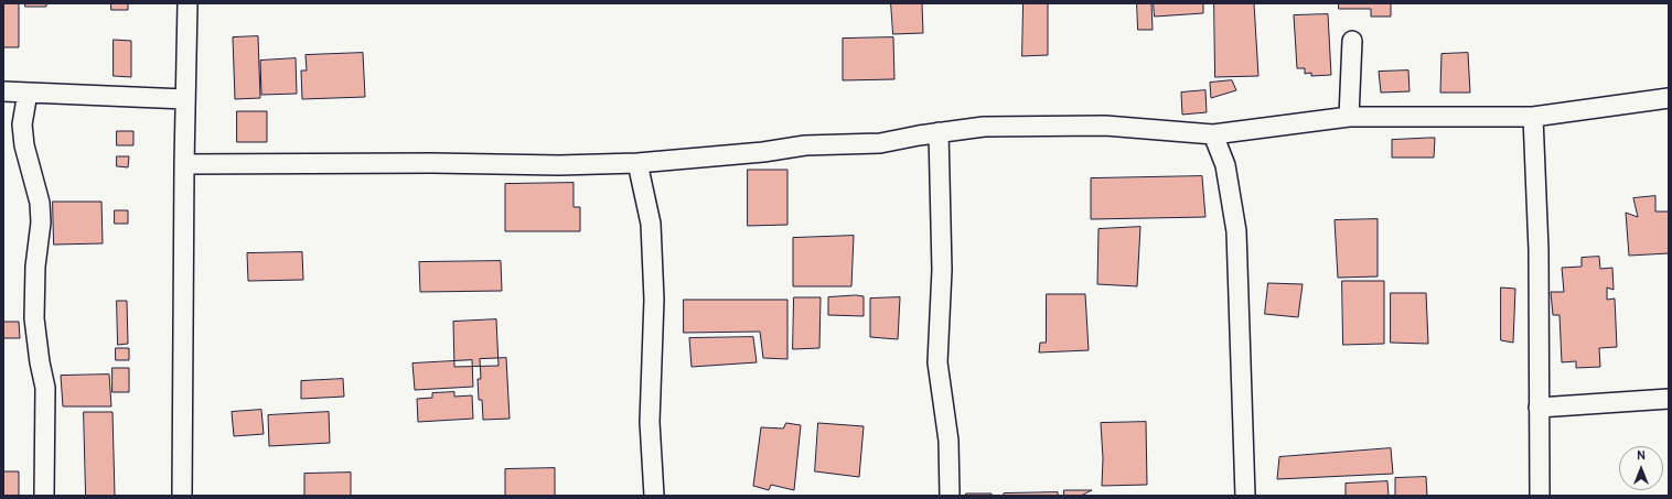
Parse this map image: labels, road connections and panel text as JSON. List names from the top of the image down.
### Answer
{
  "north": "top"
}
